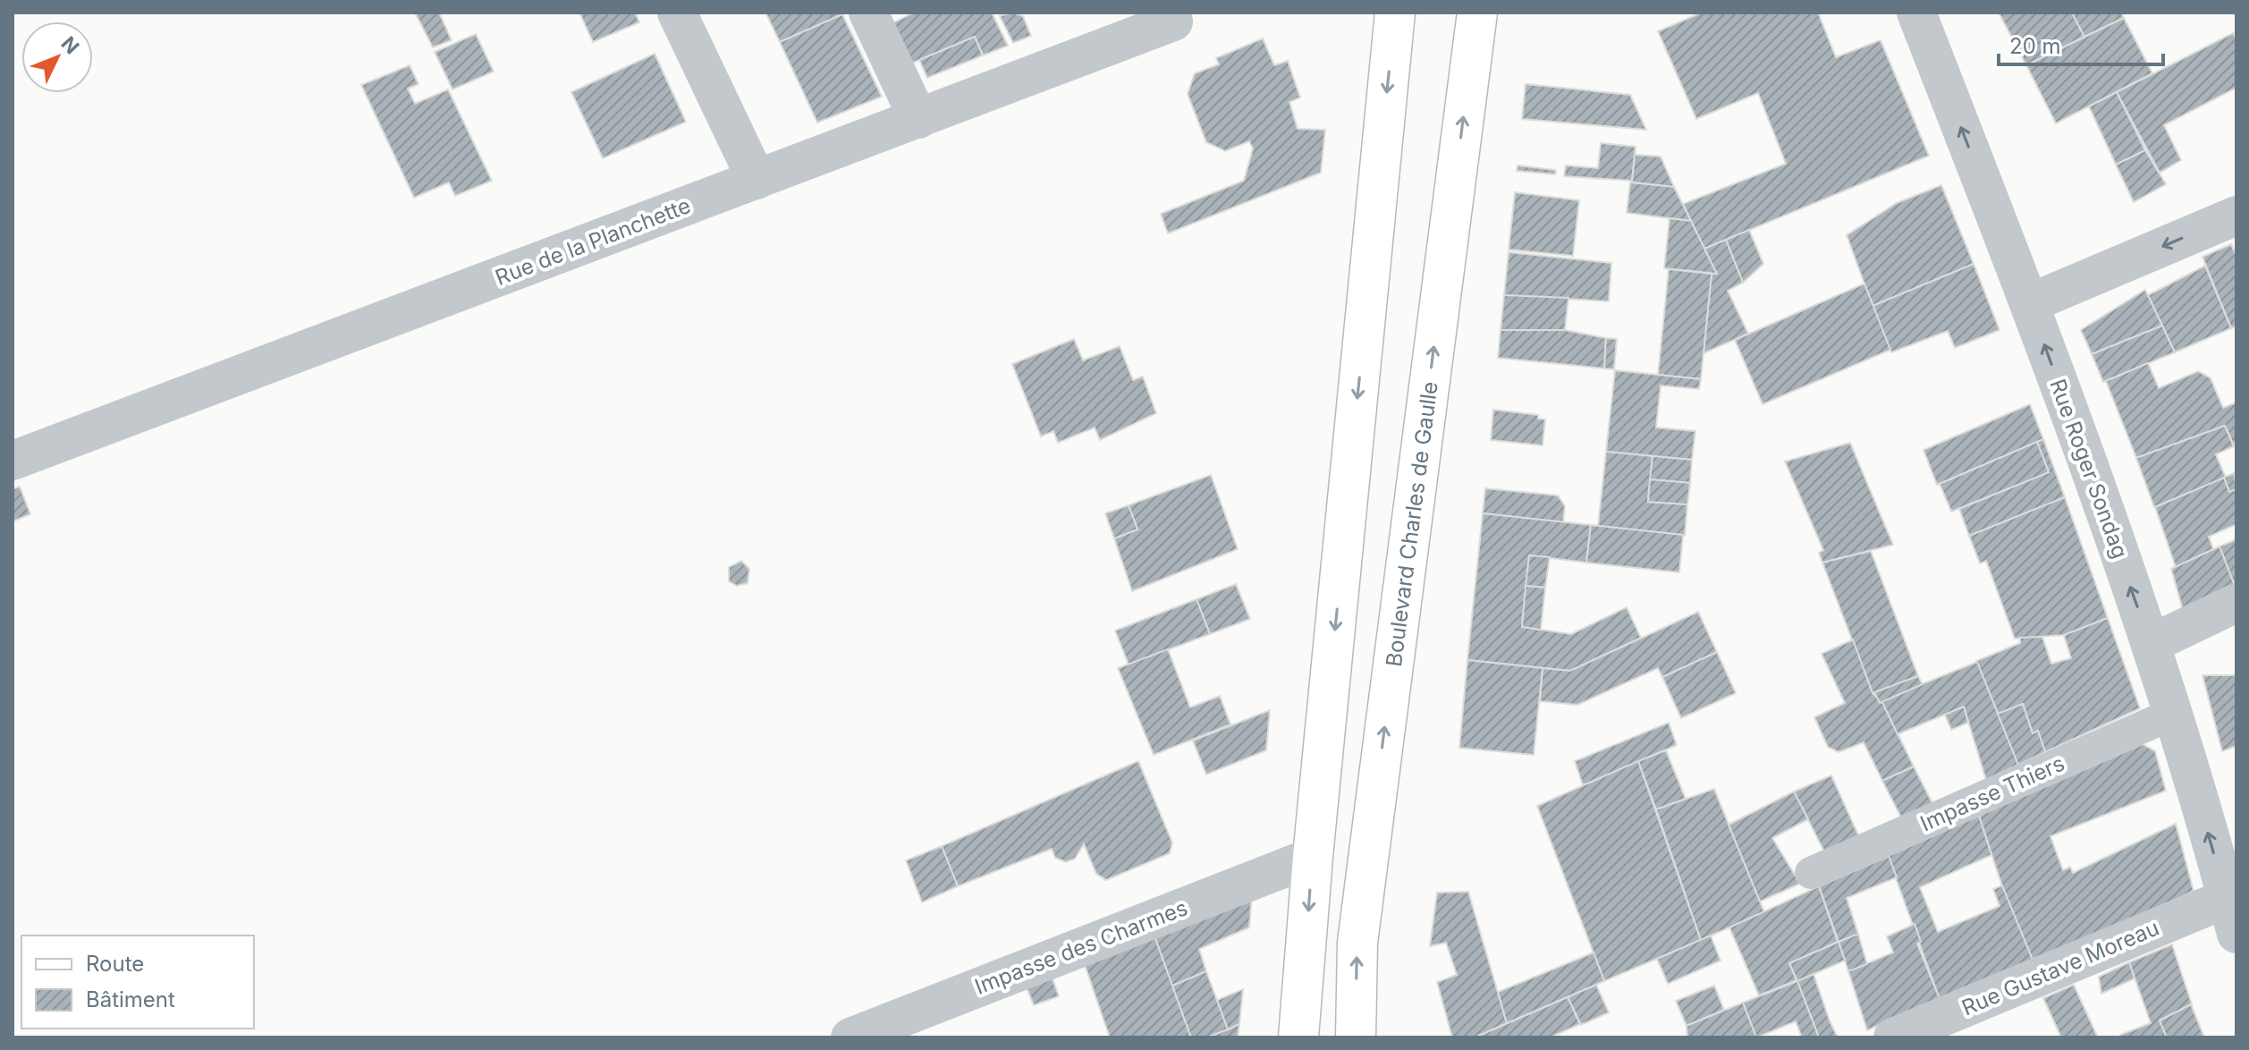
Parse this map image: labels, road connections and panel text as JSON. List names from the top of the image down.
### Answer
{
  "streets": {
    "main road": ["Boulevard Charles de Gaulle"],
    "street": [
      "Rue de la Planchette",
      "Rue Roger Sondag",
      "Impasse des Charmes",
      "Rue Gustave Moreau"
    ],
    "lane": ["Impasse Thiers"]
  },
  "crossings": [
    ["Rue Roger Sondag", "Impasse Thiers"],
    ["Rue Roger Sondag", "Rue Gustave Moreau"]
  ],
  "one_way": ["Rue Roger Sondag"],
  "legend": ["Route", "Bâtiment"],
  "scale_bar": "20 m",
  "north": "top right"
}
